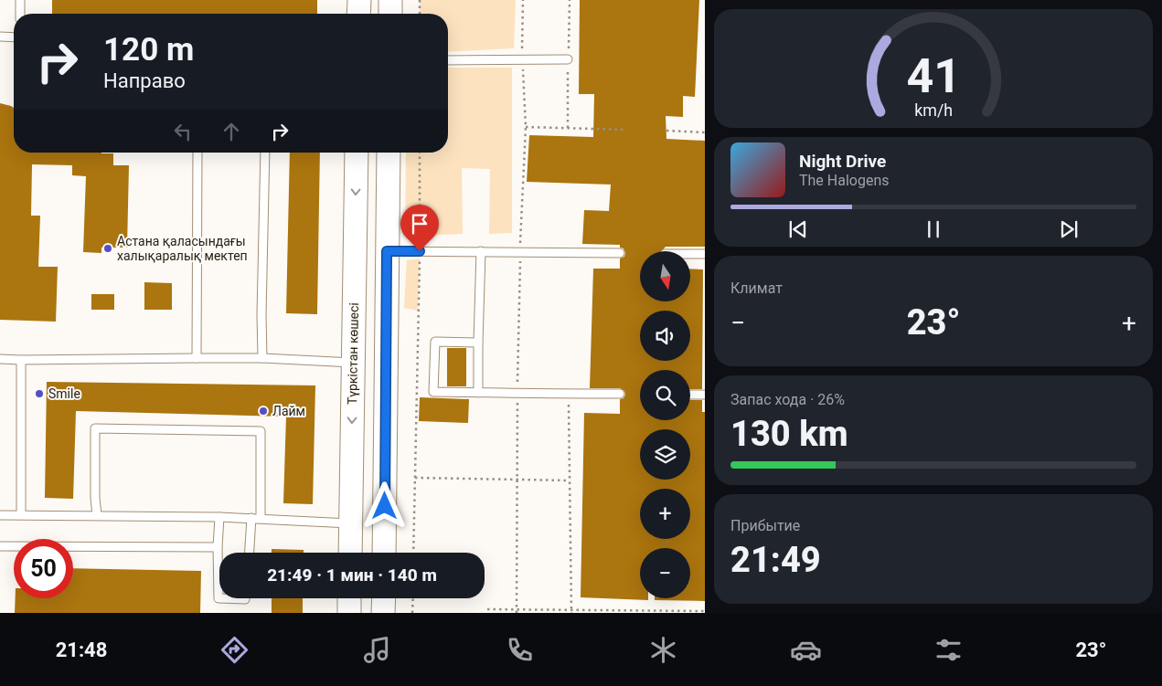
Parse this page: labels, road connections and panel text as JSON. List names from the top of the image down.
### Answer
{
  "streets": {
    "main road": ["Түркістан көшесі"]
  },
  "places": ["Астана қаласындағы халықаралық мектеп", "Smile", "Лайм"],
  "north": "bottom",
  "page": {
    "turn": ["120 m", "Направо"],
    "song": ["Night Drive", "The Halogens"],
    "map_buttons": ["+", "−"],
    "tile": [
      "Климат",
      ["Запас хода · 26%", "130 km"],
      ["Прибытие", "21:49"]
    ],
    "heat": ["−", "23°", "+"],
    "limit": "50",
    "trip": "21:49 · 1 мин · 140 m",
    "tabs": ["21:48", "23°"],
    "gauge": ["41", "km/h"]
  }
}
